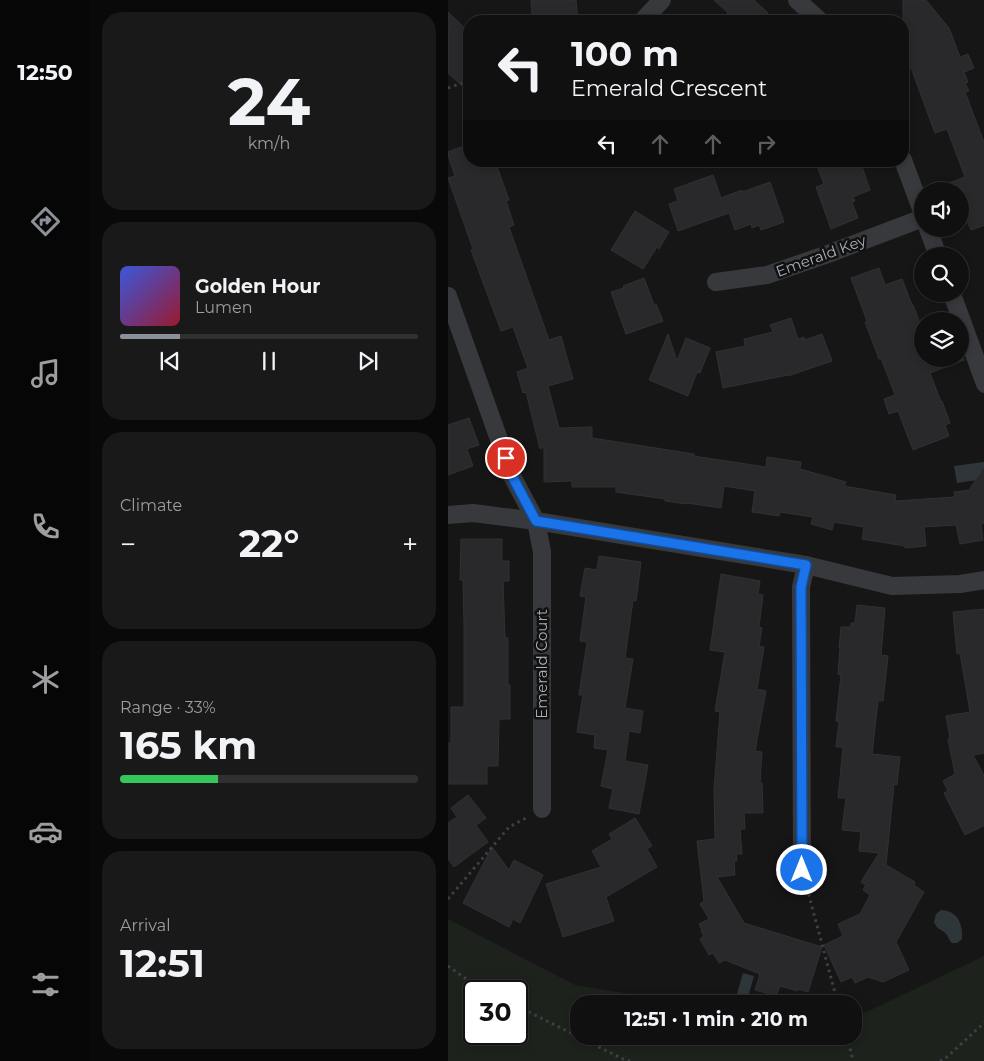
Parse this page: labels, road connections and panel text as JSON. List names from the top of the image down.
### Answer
{
  "streets": {
    "street": ["Emerald Key", "Emerald Court"]
  },
  "page": {
    "tabs": "12:50",
    "tile": [
      ["24", "km/h"],
      "Climate",
      ["Range · 33%", "165 km"],
      ["Arrival", "12:51"]
    ],
    "turn": ["100 m", "Emerald Crescent"],
    "song": ["Golden Hour", "Lumen"],
    "heat": ["−", "22°", "+"],
    "limit": "30",
    "trip": "12:51 · 1 min · 210 m"
  }
}
